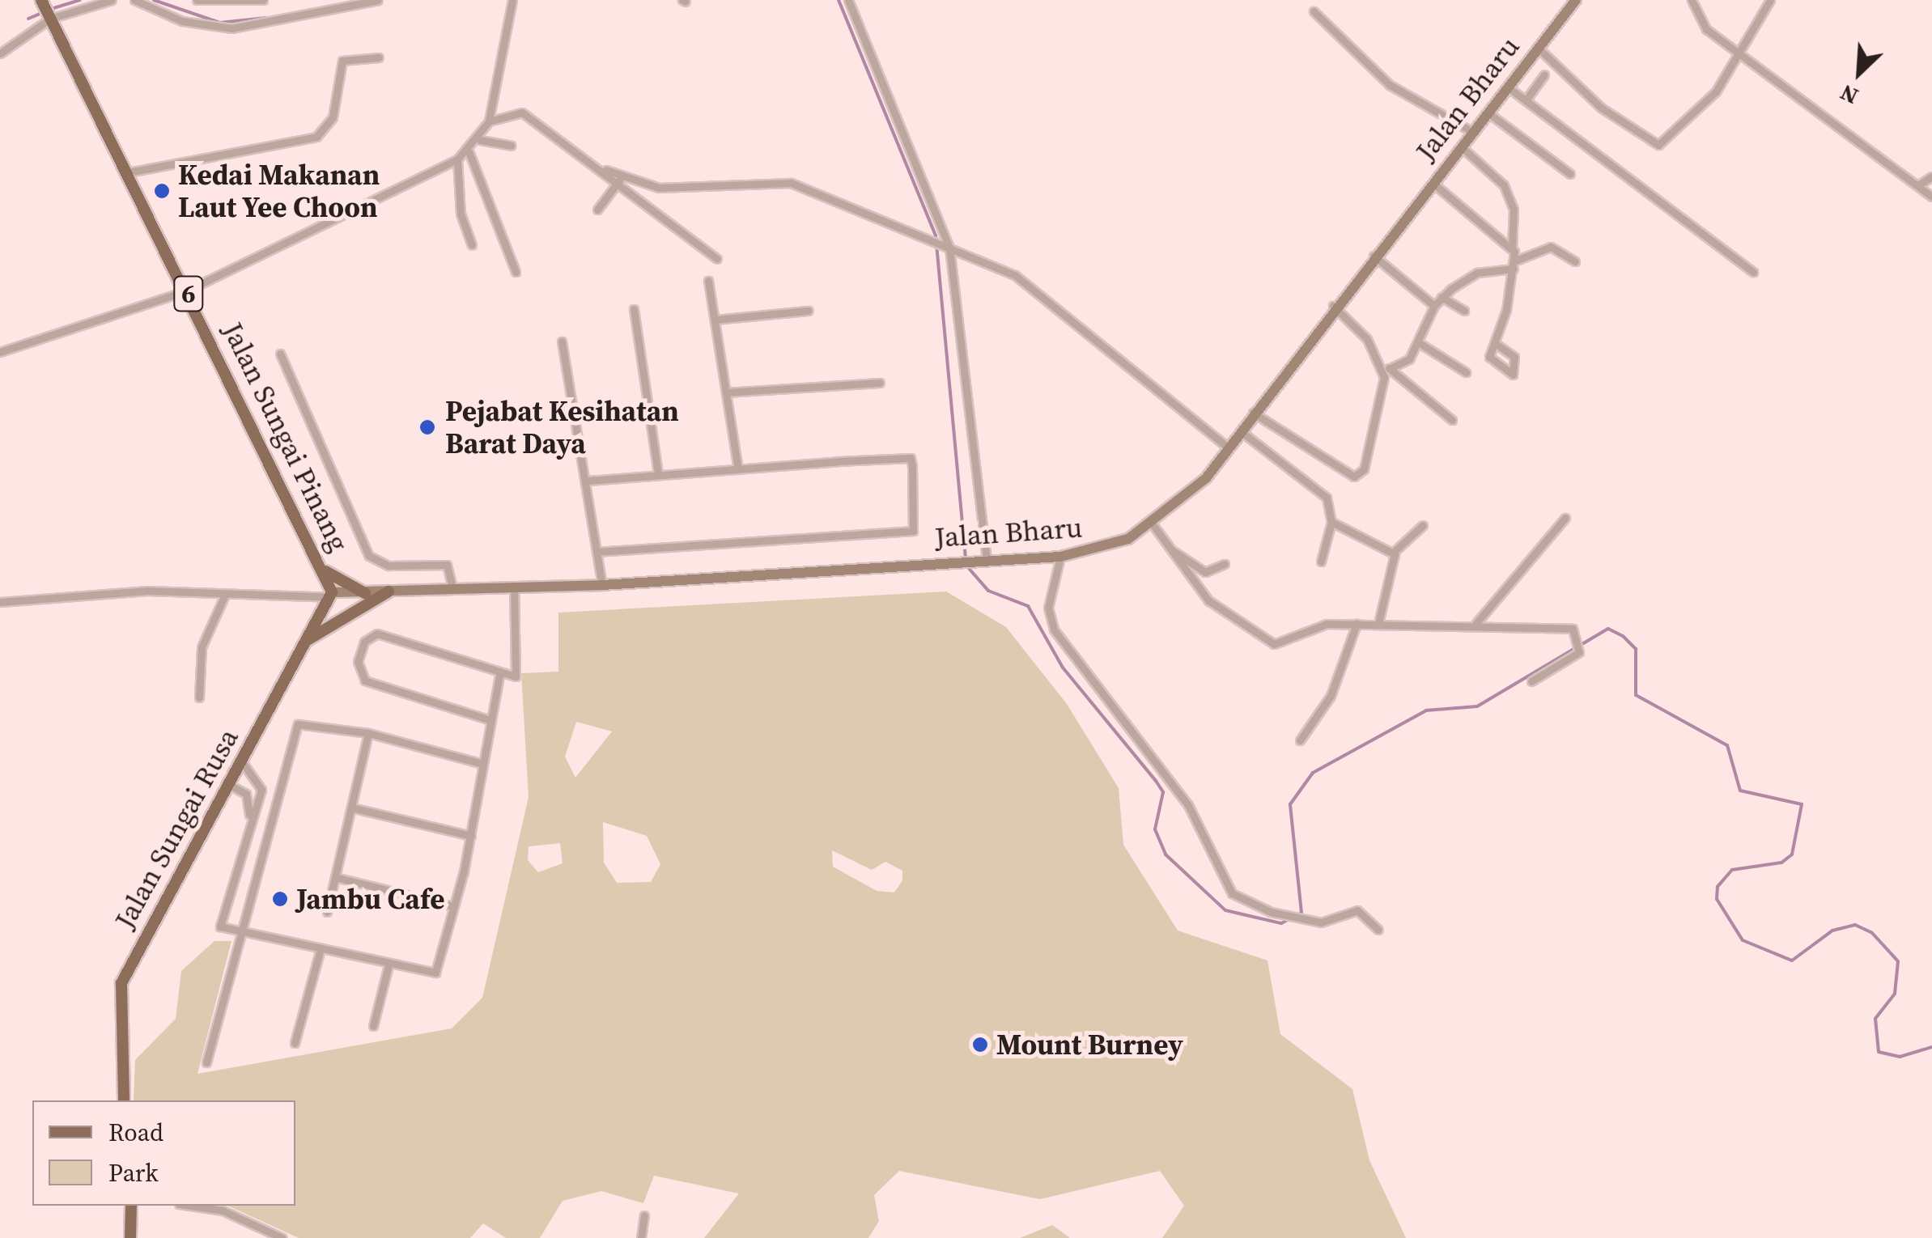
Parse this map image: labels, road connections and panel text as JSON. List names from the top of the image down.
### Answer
{
  "streets": {
    "main road": [
      "Jalan Bharu",
      "6",
      "Jalan Sungai Pinang",
      "Jalan Sungai Rusa"
    ]
  },
  "crossings": [
    ["Jalan Bharu", "Jalan Sungai Pinang"],
    ["Jalan Bharu", "Jalan Sungai Rusa"],
    ["Jalan Sungai Pinang", "Jalan Sungai Rusa"]
  ],
  "places": [
    "Kedai Makanan Laut Yee Choon",
    "Pejabat Kesihatan Barat Daya",
    "Jambu Cafe",
    "Mount Burney"
  ],
  "legend": ["Road", "Park"],
  "north": "bottom left"
}
